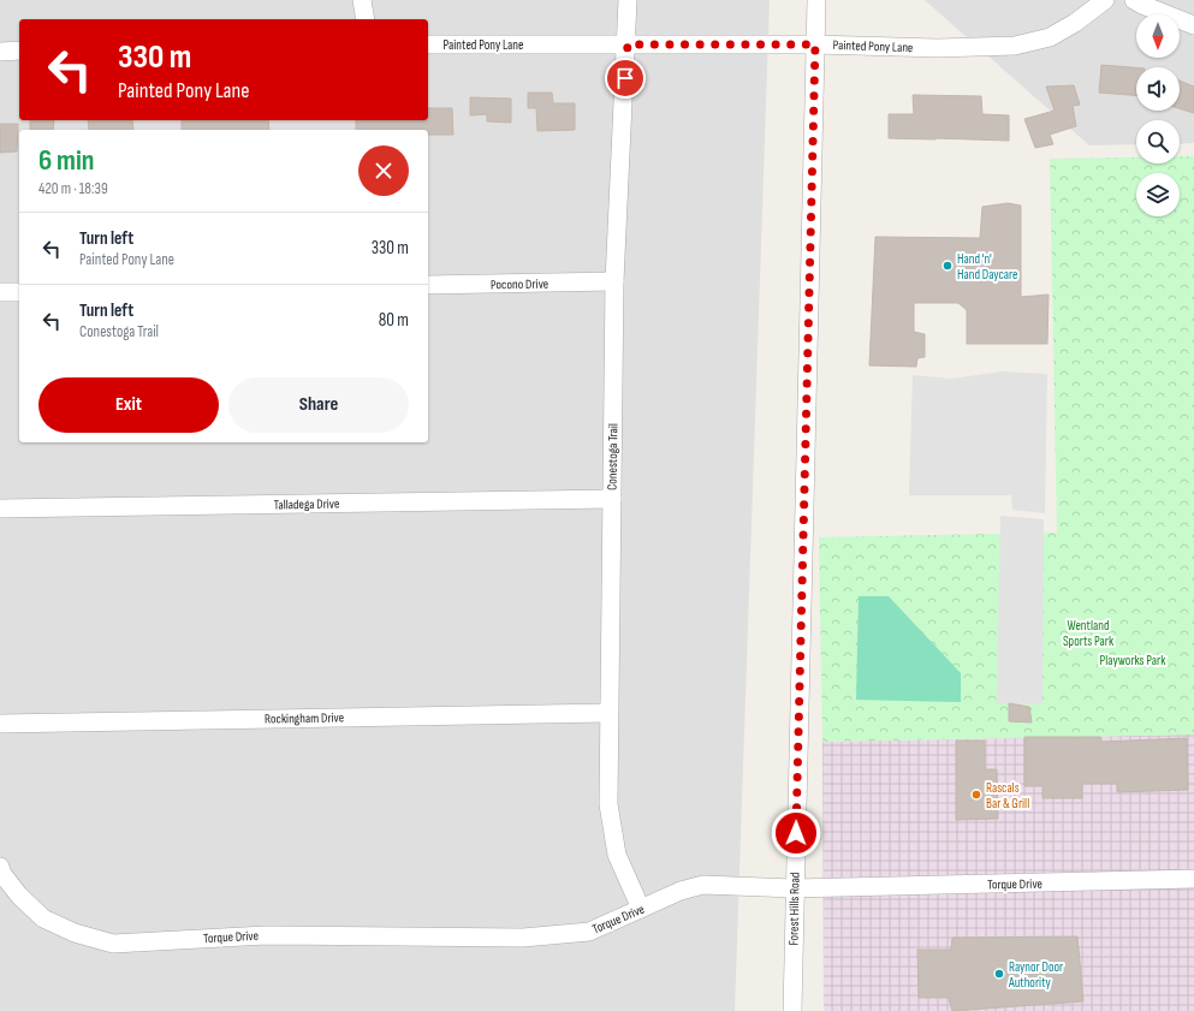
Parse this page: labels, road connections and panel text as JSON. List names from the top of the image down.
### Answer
{
  "streets": {
    "street": [
      "Painted Pony Lane",
      "Pocono Drive",
      "Conestoga Trail",
      "Talladega Drive",
      "Rockingham Drive",
      "Torque Drive",
      "Forest Hills Road"
    ]
  },
  "crossings": [
    ["Painted Pony Lane", "Conestoga Trail"],
    ["Painted Pony Lane", "Forest Hills Road"],
    ["Pocono Drive", "Conestoga Trail"],
    ["Conestoga Trail", "Talladega Drive"],
    ["Conestoga Trail", "Rockingham Drive"],
    ["Conestoga Trail", "Torque Drive"],
    ["Torque Drive", "Forest Hills Road"]
  ],
  "parks": ["Wentland Sports Park", "Playworks Park"],
  "places": ["Hand 'n' Hand Daycare", "Rascals Bar & Grill", "Raynor Door Authority"],
  "north": "bottom",
  "page": {
    "turn": ["330 m", "Painted Pony Lane"],
    "heading": ["6 min", "420 m · 18:39"],
    "list": [
      {
        "name": "Turn left",
        "note": "Painted Pony Lane",
        "value": "330 m"
      },
      {
        "name": "Turn left",
        "note": "Conestoga Trail",
        "value": "80 m"
      }
    ],
    "buttons": ["Exit", "Share"]
  }
}
